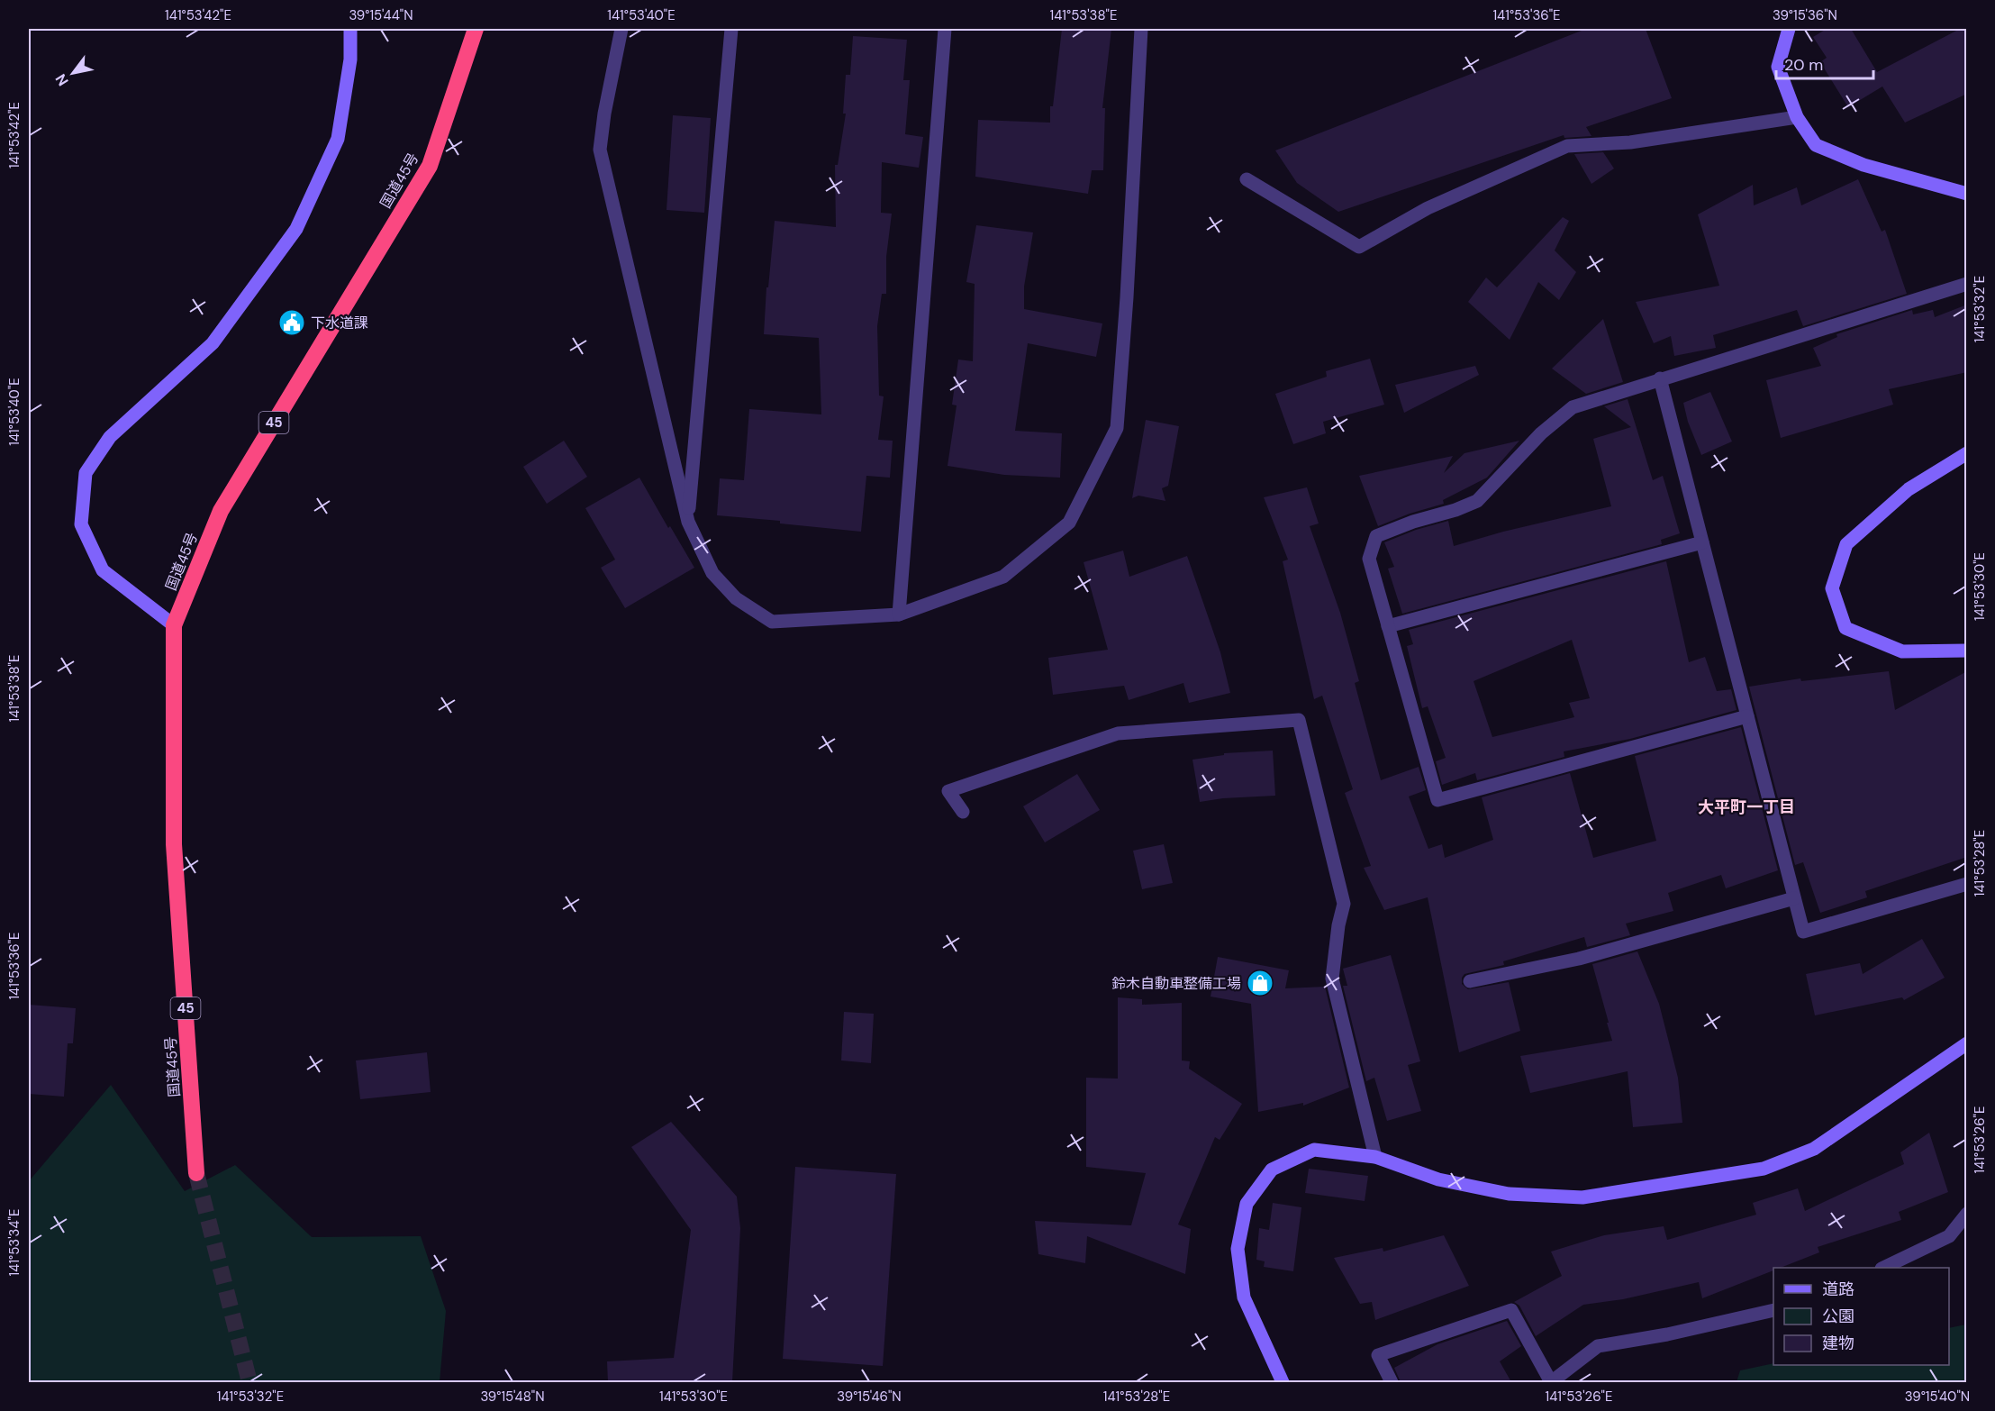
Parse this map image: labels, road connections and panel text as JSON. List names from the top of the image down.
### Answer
{
  "streets": {
    "highway": ["国道45号", "45"]
  },
  "districts": ["大平町一丁目"],
  "places": {
    "public building": ["下水道課"],
    "shop": ["鈴木自動車整備工場"]
  },
  "legend": ["道路", "公園", "建物"],
  "scale_bar": "20 m",
  "north": "bottom left",
  "coordinates": [
    "141°53'42\"E",
    "39°15'44\"N",
    "141°53'40\"E",
    "141°53'38\"E",
    "141°53'36\"E",
    "39°15'36\"N",
    "141°53'32\"E",
    "141°53'30\"E",
    "141°53'28\"E",
    "141°53'26\"E",
    "141°53'34\"E",
    "39°15'48\"N",
    "39°15'46\"N",
    "39°15'40\"N"
  ]
}
